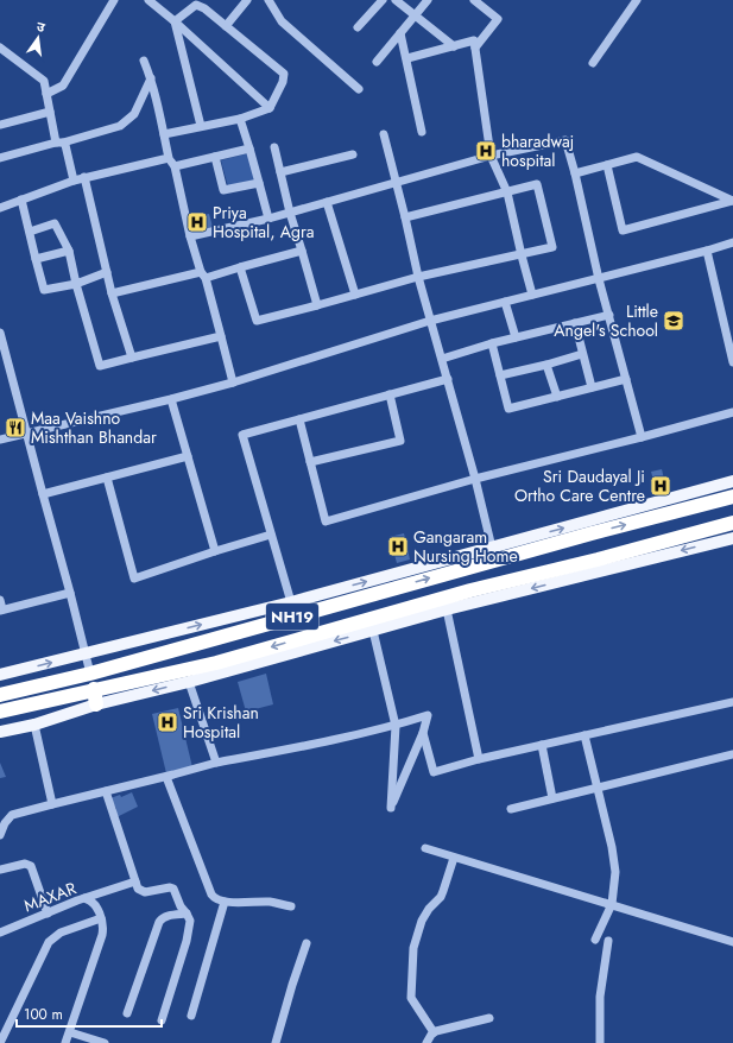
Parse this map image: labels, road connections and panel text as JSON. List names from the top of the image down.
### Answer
{
  "streets": {
    "highway": ["NH19"],
    "street": ["MAXAR"]
  },
  "places": {
    "hospital": [
      "bharadwaj hospital",
      "Priya Hospital, Agra",
      "Sri Daudayal Ji Ortho Care Centre",
      "Gangaram Nursing Home",
      "Sri Krishan Hospital"
    ],
    "school or university": ["Little Angel's School"],
    "restaurant": ["Maa Vaishno Mishthan Bhandar"]
  },
  "scale_bar": "100 m",
  "north": "top"
}
